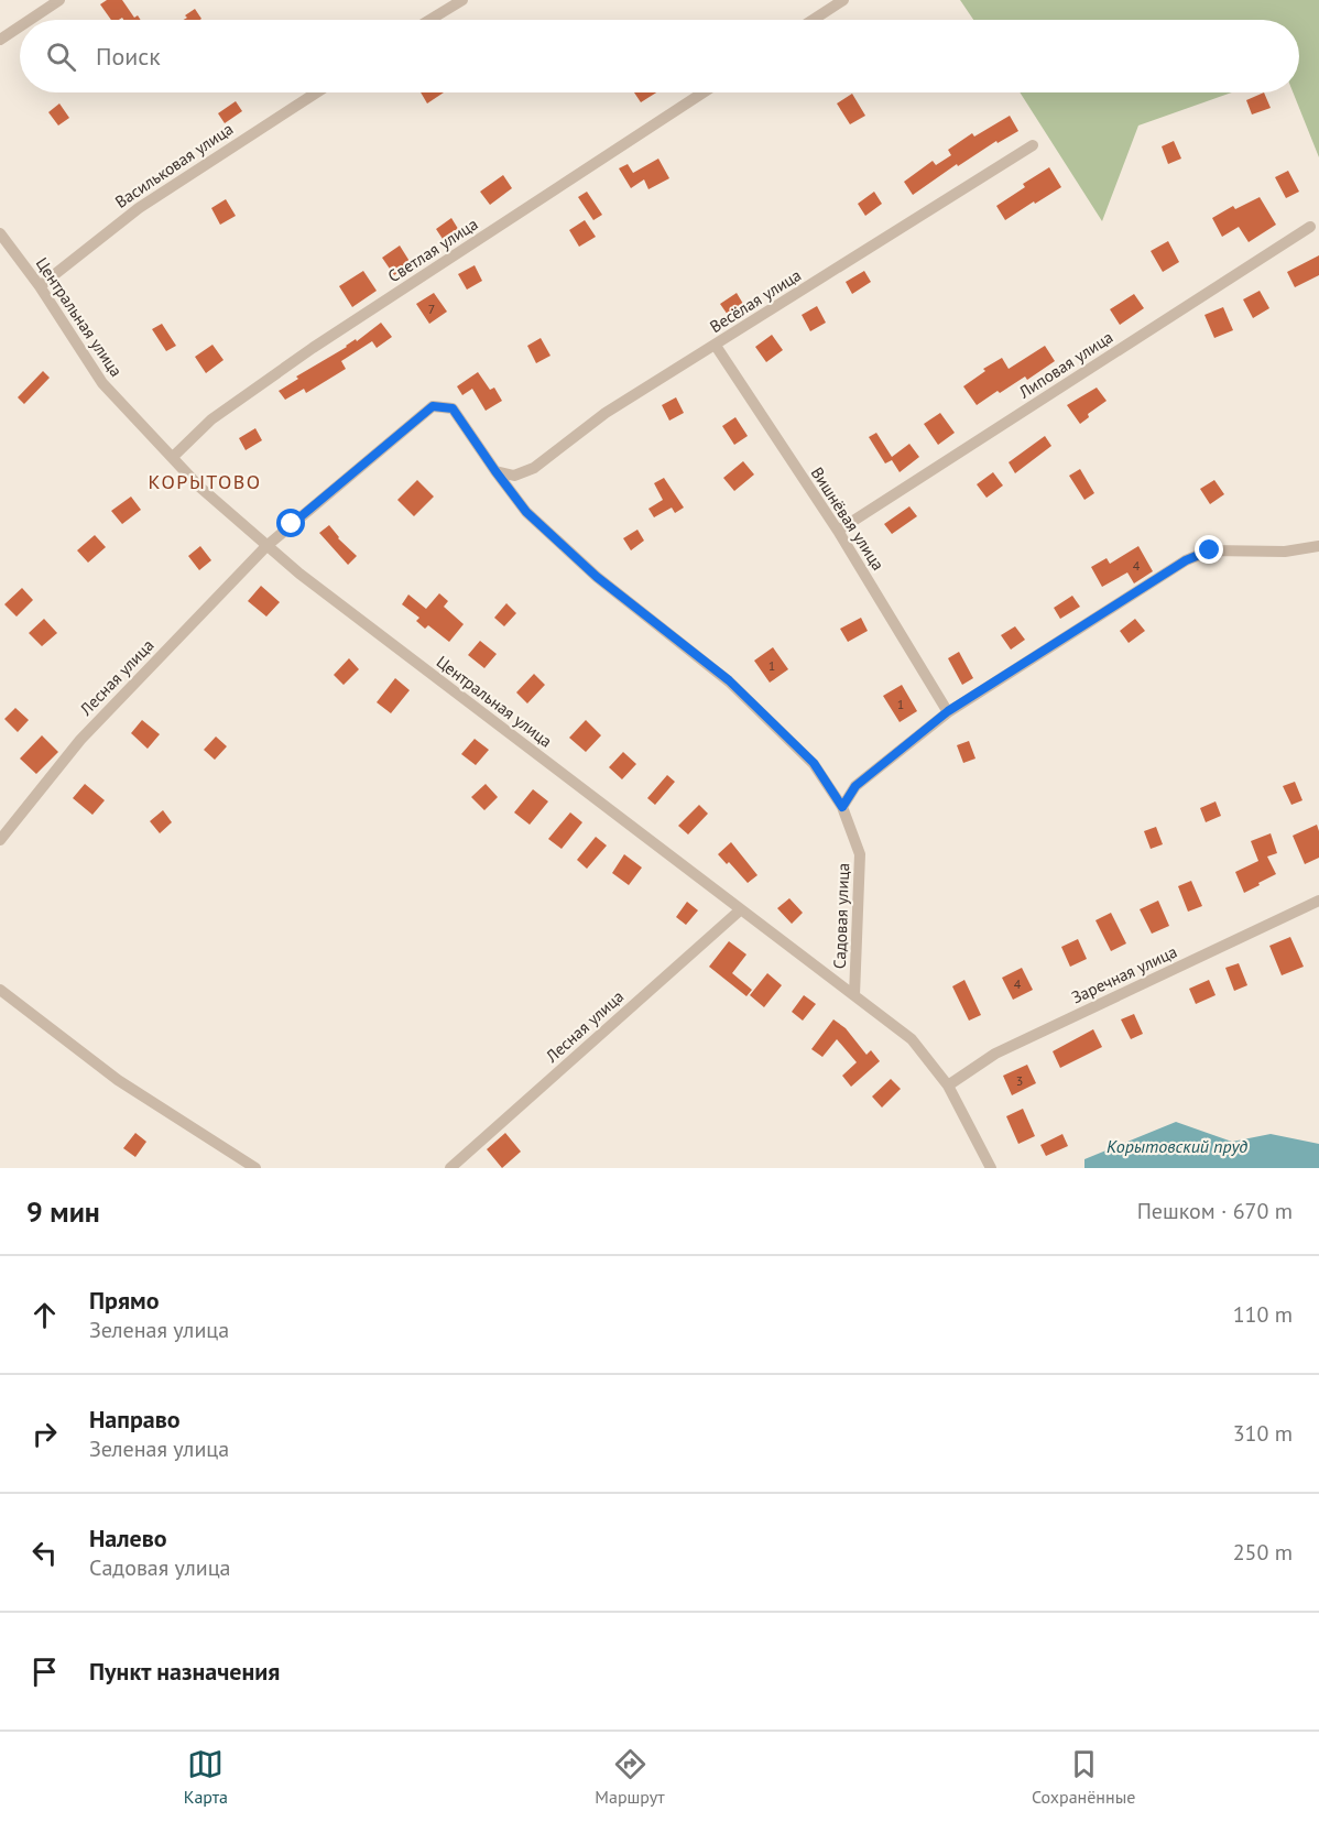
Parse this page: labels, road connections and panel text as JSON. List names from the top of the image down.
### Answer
{
  "streets": {
    "street": [
      "Васильковая улица",
      "Светлая улица",
      "Весёлая улица",
      "Центральная улица",
      "Липовая улица",
      "Вишнёвая улица",
      "Лесная улица",
      "Садовая улица",
      "Заречная улица"
    ]
  },
  "crossings": [
    ["Васильковая улица", "Центральная улица"],
    ["Светлая улица", "Центральная улица"],
    ["Весёлая улица", "Вишнёвая улица"],
    ["Весёлая улица", "Лесная улица"],
    ["Весёлая улица", "Садовая улица"],
    ["Центральная улица", "Лесная улица"],
    ["Центральная улица", "Садовая улица"],
    ["Центральная улица", "Заречная улица"],
    ["Липовая улица", "Вишнёвая улица"],
    ["Лесная улица", "Садовая улица"]
  ],
  "districts": ["КОРЫТОВО"],
  "water": ["Корытовский пруд"],
  "house_numbers": [
    "7",
    "4",
    "1",
    "1",
    "4",
    "3"
  ],
  "page": {
    "search": "Поиск",
    "heading": ["9 мин", "Пешком · 670 m"],
    "list": [
      ["Прямо", "Зеленая улица", "110 m"],
      ["Направо", "Зеленая улица", "310 m"],
      ["Налево", "Садовая улица", "250 m"],
      "Пункт назначения"
    ],
    "nav": ["Карта", "Маршрут", "Сохранённые"]
  }
}
